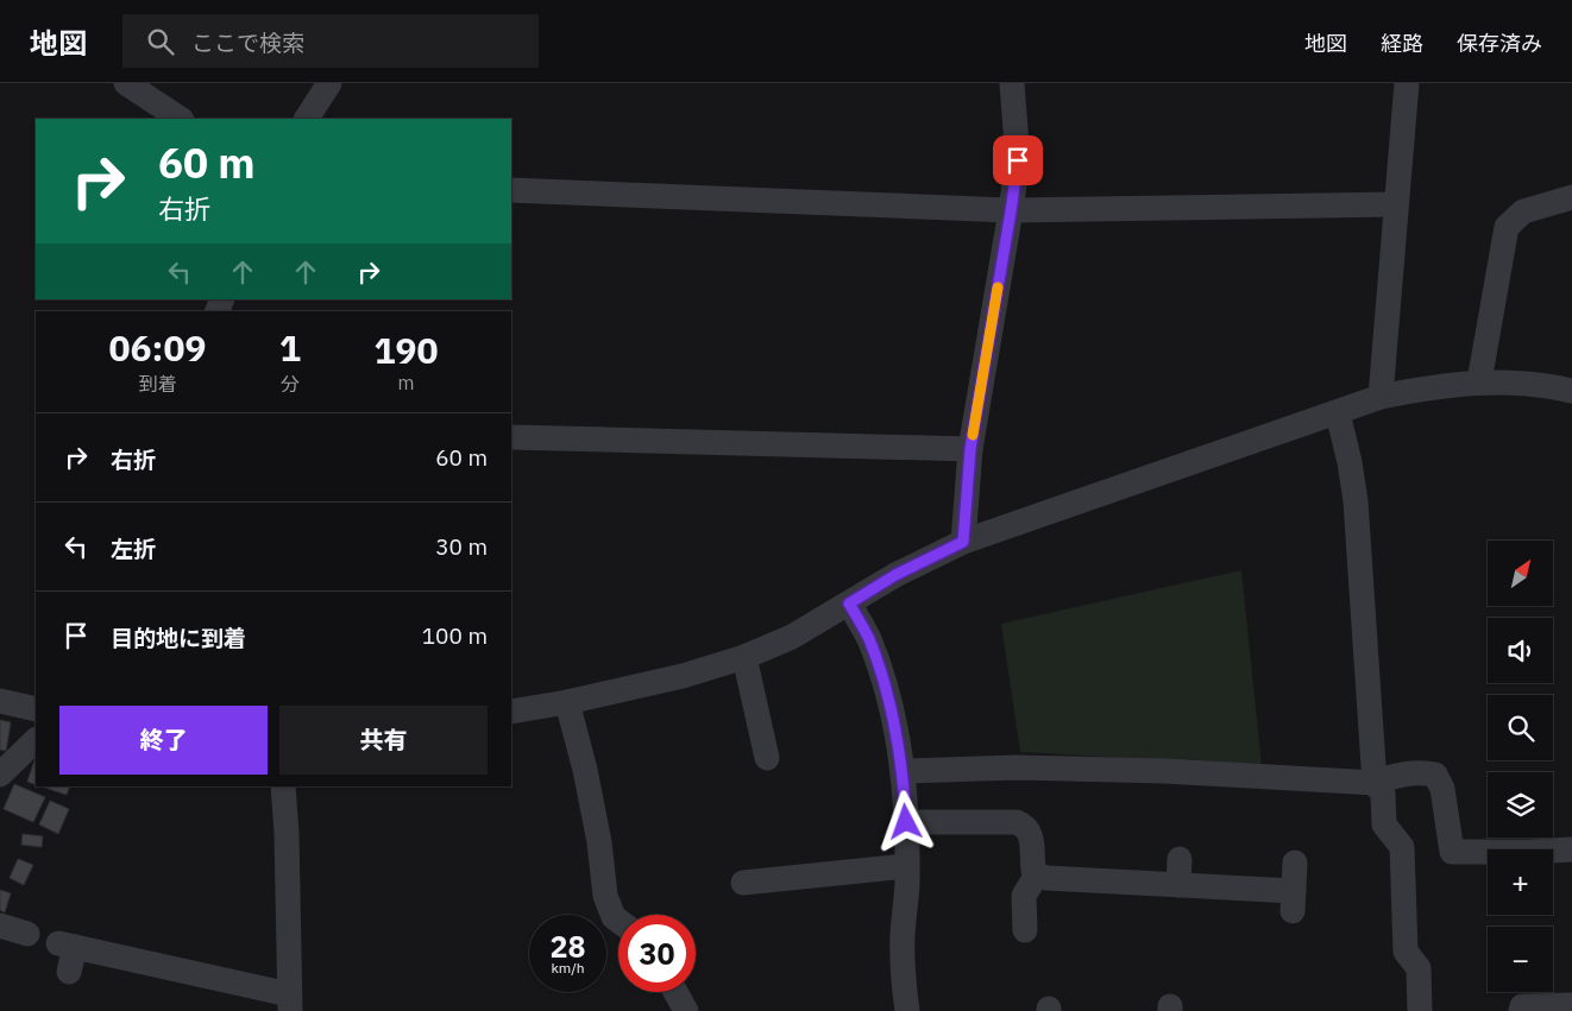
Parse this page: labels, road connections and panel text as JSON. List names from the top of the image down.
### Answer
{
  "north": "top right",
  "page": {
    "header": "地図",
    "search": "ここで検索",
    "nav": ["地図", "経路", "保存済み"],
    "turn": ["60 m", "右折"],
    "eta": [
      "06:09",
      "到着",
      "1",
      "分",
      "190",
      "m"
    ],
    "list": [
      {
        "name": "右折",
        "value": "60 m"
      },
      {
        "name": "左折",
        "value": "30 m"
      },
      {
        "name": "目的地に到着",
        "value": "100 m"
      }
    ],
    "map_buttons": ["+", "−"],
    "buttons": ["終了", "共有"],
    "speed": "28 km/h",
    "limit": "30"
  }
}
